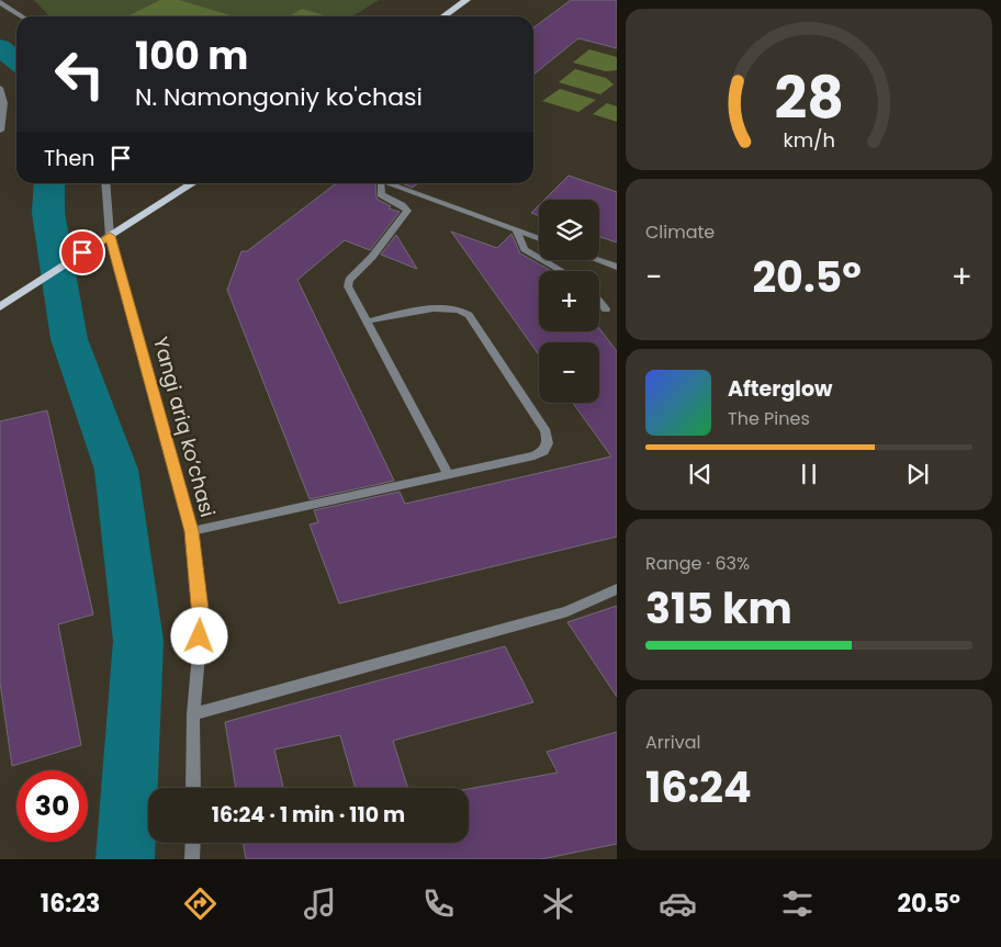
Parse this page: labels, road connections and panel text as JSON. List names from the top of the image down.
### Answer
{
  "streets": {
    "street": ["Yangi ariq ko‘chasi"]
  },
  "page": {
    "turn": ["100 m", "N. Namongoniy ko'chasi"],
    "then": "Then",
    "tile": [
      "Climate",
      ["Range · 63%", "315 km"],
      ["Arrival", "16:24"]
    ],
    "map_buttons": ["+", "−"],
    "heat": ["−", "20.5°", "+"],
    "song": ["Afterglow", "The Pines"],
    "limit": "30",
    "trip": "16:24 · 1 min · 110 m",
    "tabs": ["16:23", "20.5°"],
    "gauge": ["28", "km/h"]
  }
}
